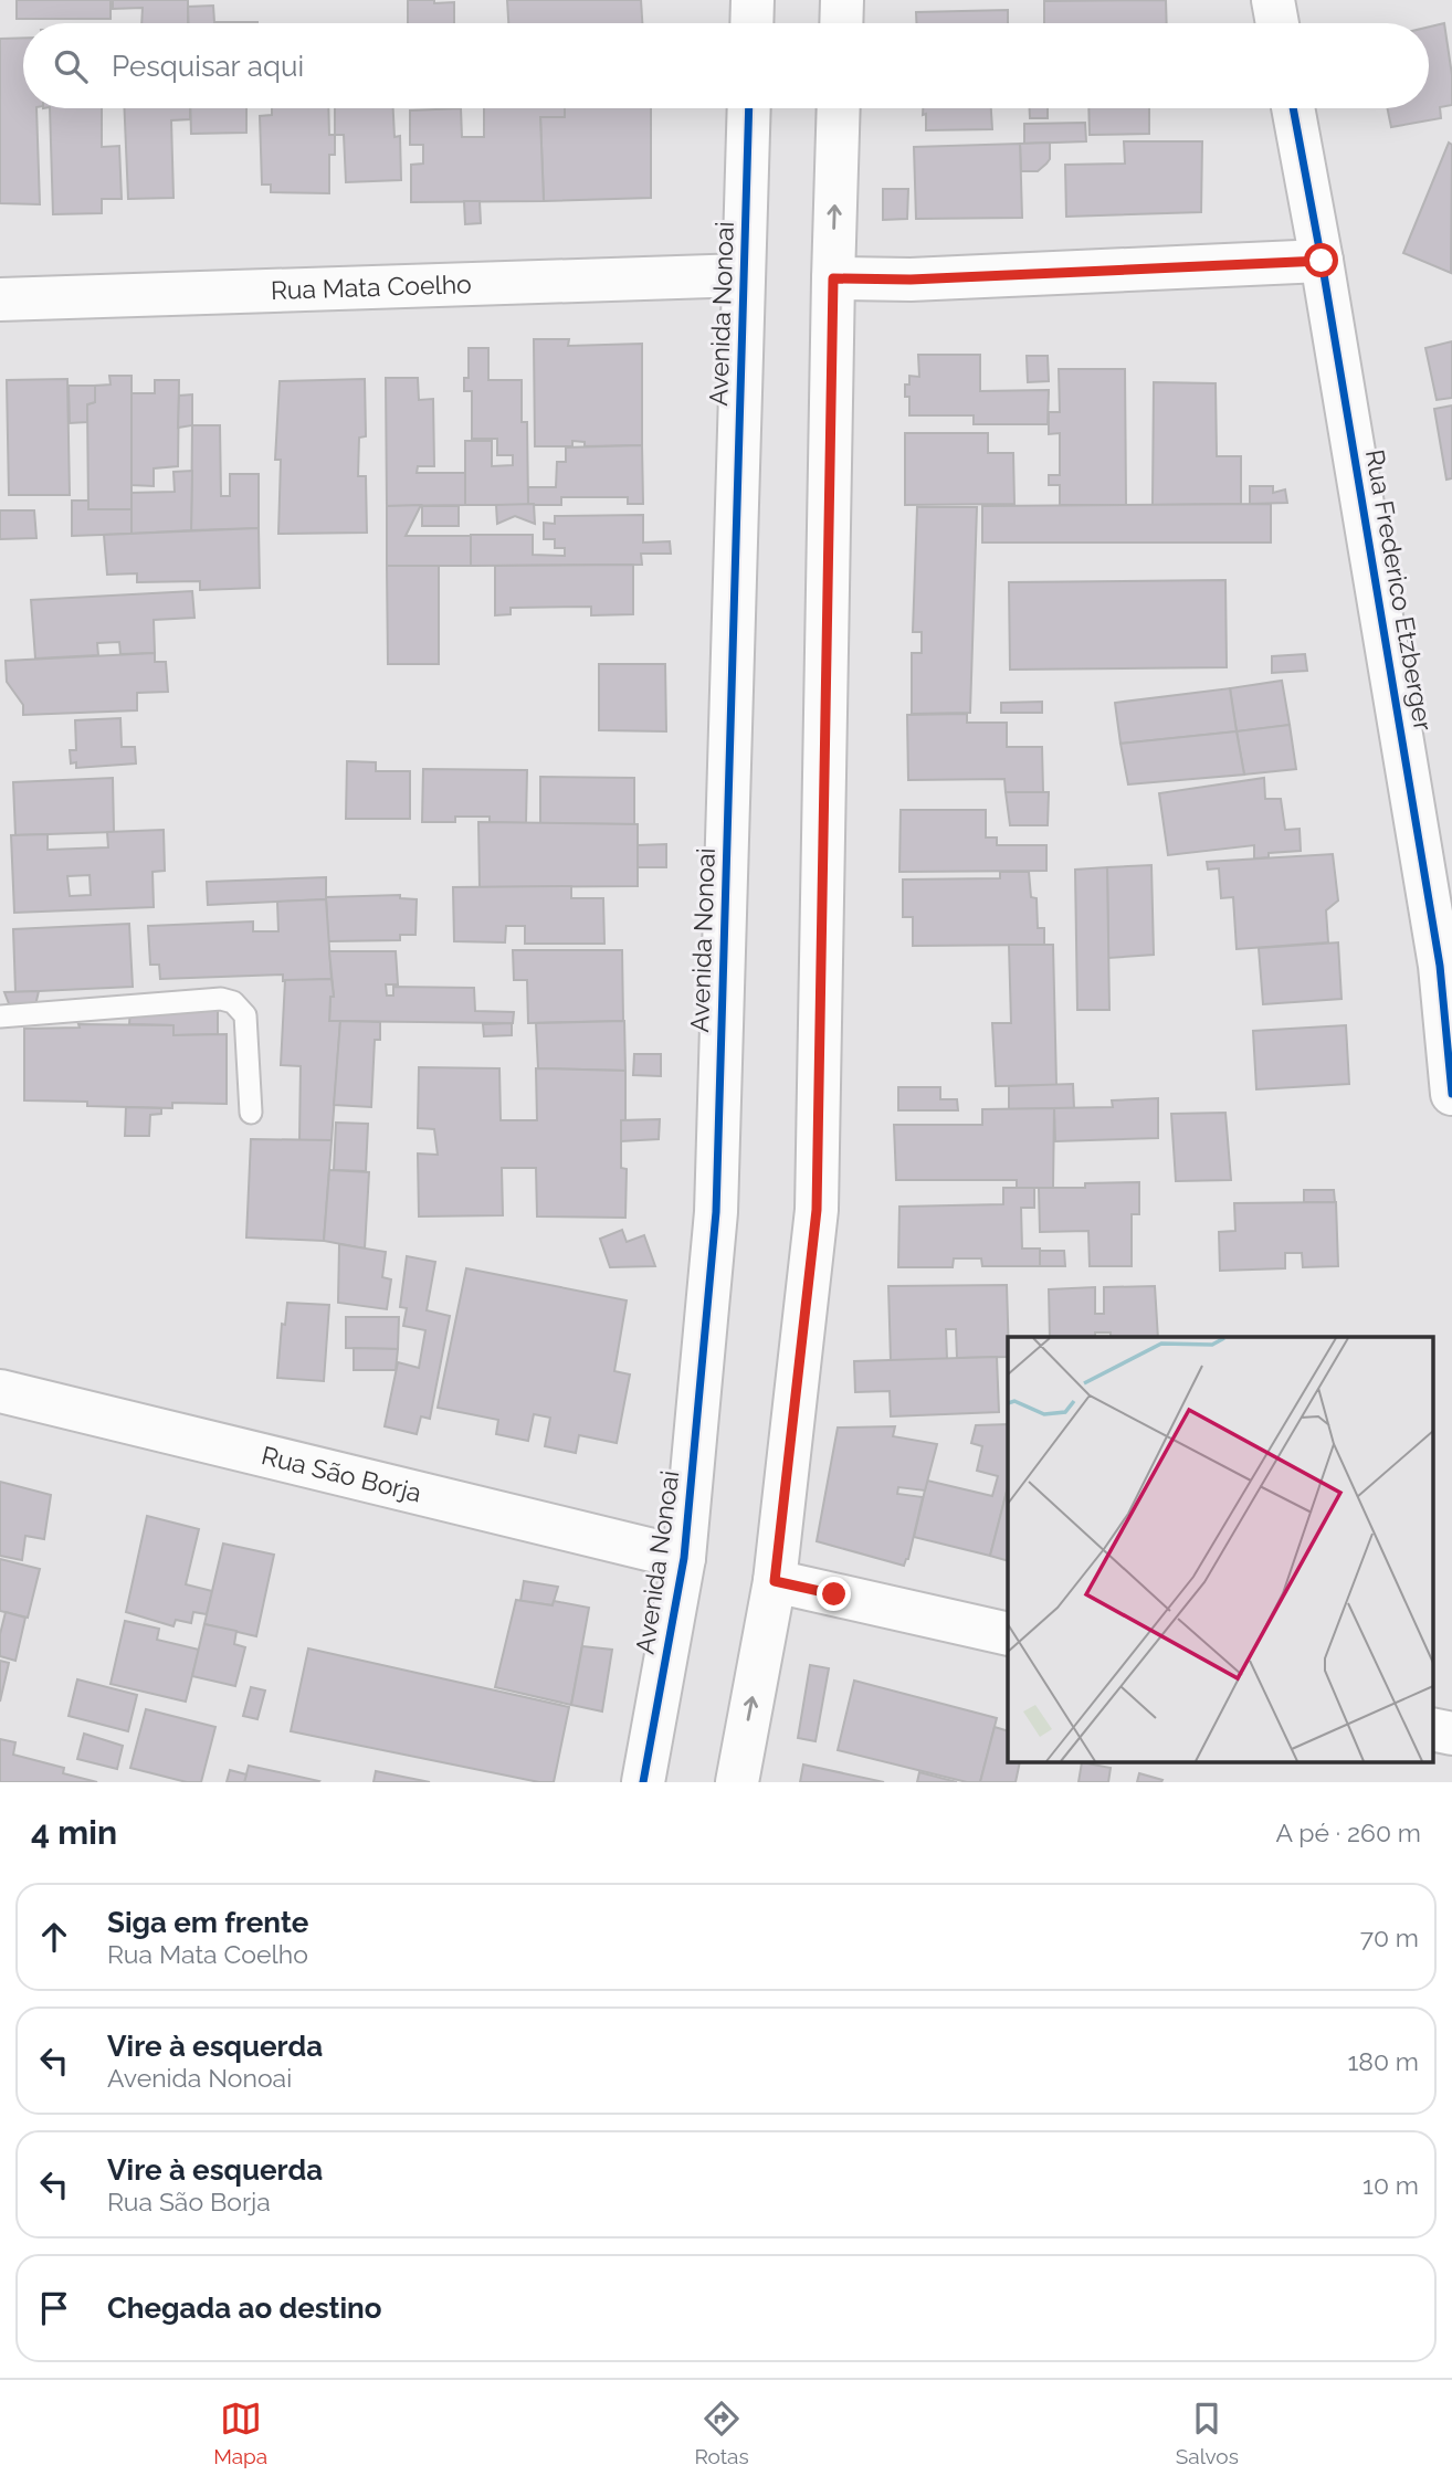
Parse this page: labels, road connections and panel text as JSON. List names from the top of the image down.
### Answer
{
  "streets": {
    "main road": [
      "Rua Mata Coelho",
      "Avenida Nonoai",
      "Rua Frederico Etzberger",
      "Rua São Borja"
    ]
  },
  "crossings": [
    ["Rua Mata Coelho", "Avenida Nonoai"],
    ["Avenida Nonoai", "Rua São Borja"]
  ],
  "page": {
    "search": "Pesquisar aqui",
    "heading": ["4 min", "A pé · 260 m"],
    "list": [
      ["Siga em frente", "Rua Mata Coelho", "70 m"],
      ["Vire à esquerda", "Avenida Nonoai", "180 m"],
      ["Vire à esquerda", "Rua São Borja", "10 m"],
      "Chegada ao destino"
    ],
    "nav": ["Mapa", "Rotas", "Salvos"]
  }
}
